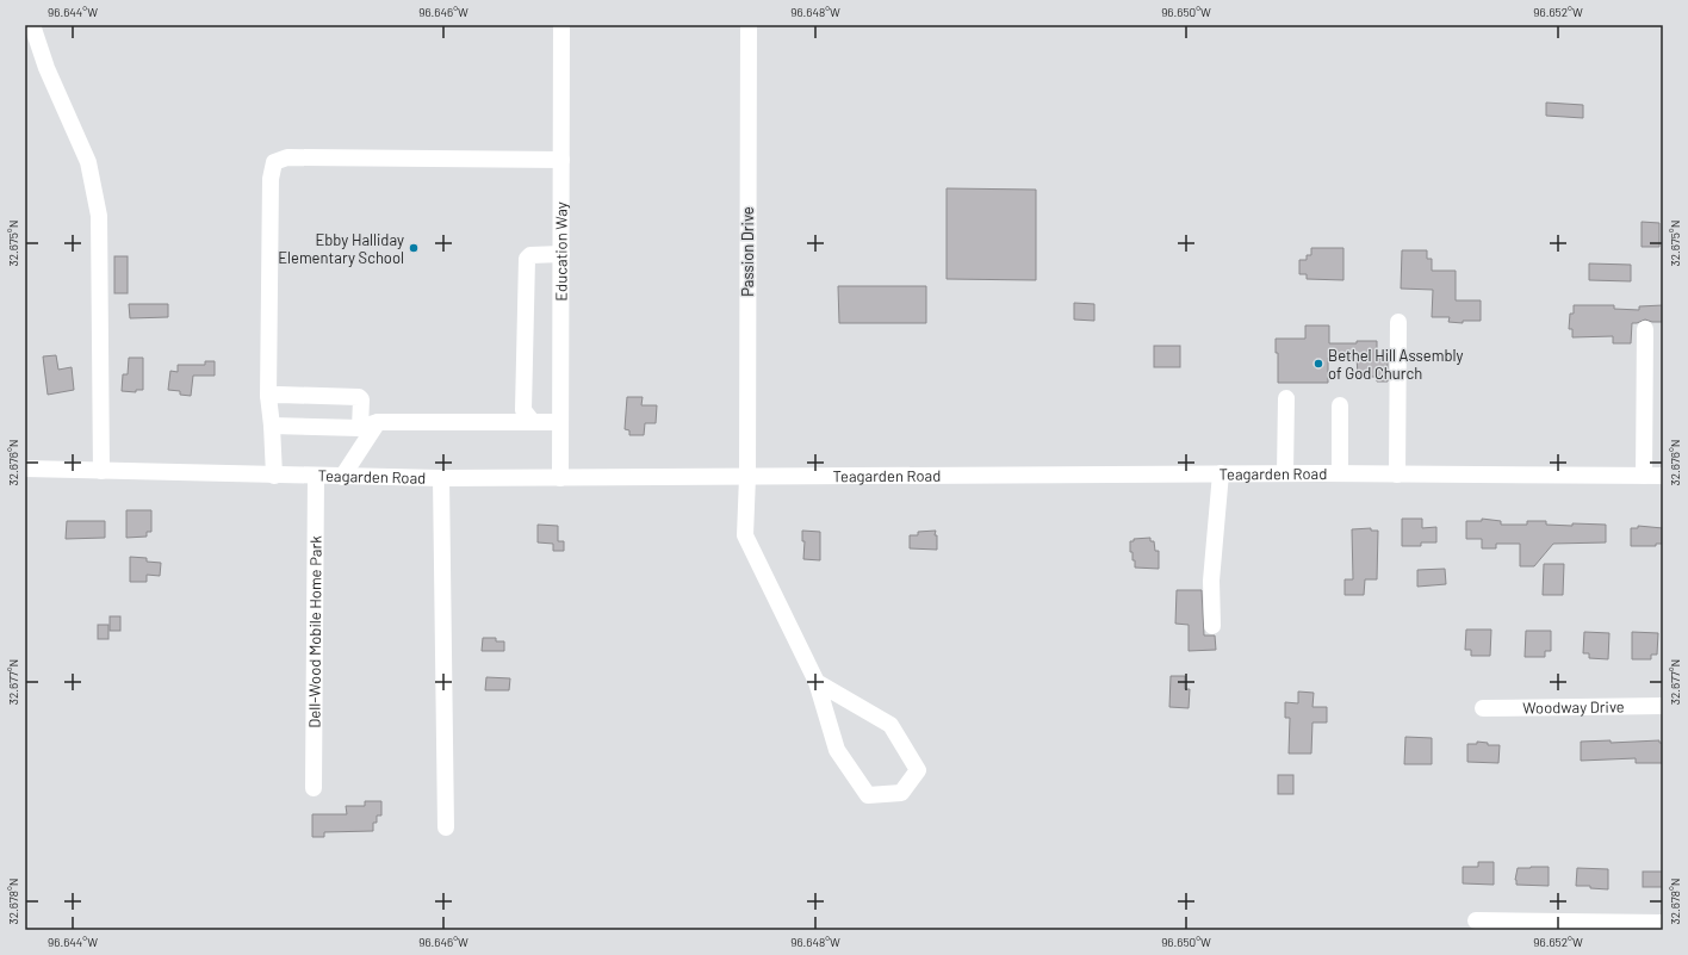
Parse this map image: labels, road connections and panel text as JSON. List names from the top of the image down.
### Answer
{
  "streets": {
    "street": [
      "Education Way",
      "Passion Drive",
      "Teagarden Road",
      "Dell-Wood Mobile Home Park",
      "Woodway Drive"
    ]
  },
  "crossings": [
    ["Education Way", "Teagarden Road"],
    ["Passion Drive", "Teagarden Road"],
    ["Teagarden Road", "Dell-Wood Mobile Home Park"]
  ],
  "places": ["Ebby Halliday Elementary School", "Bethel Hill Assembly of God Church"],
  "coordinates": [
    "96.644°W",
    "96.646°W",
    "96.648°W",
    "96.650°W",
    "96.652°W",
    "32.675°N",
    "32.676°N",
    "32.677°N",
    "32.678°N"
  ]
}
